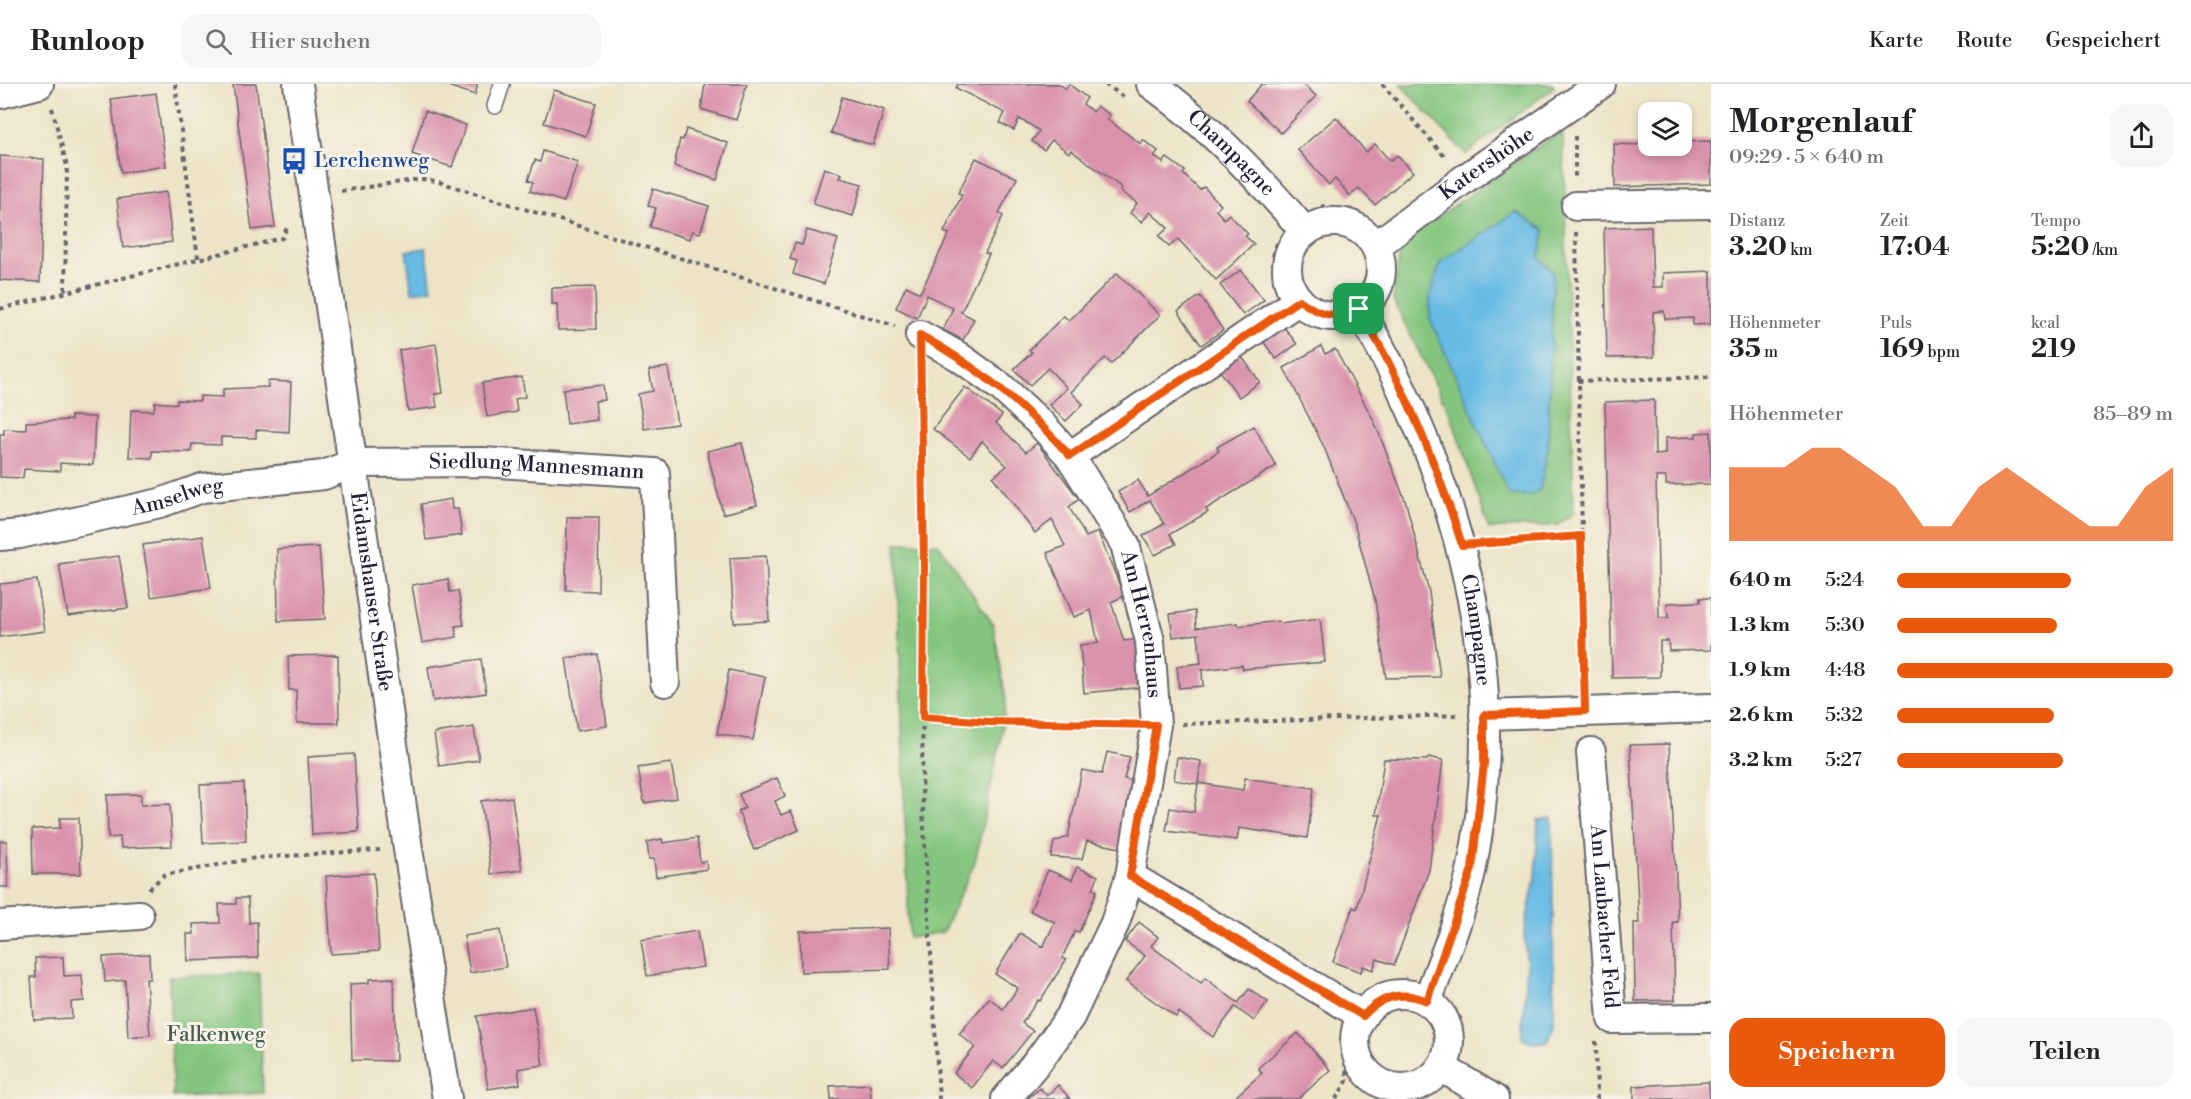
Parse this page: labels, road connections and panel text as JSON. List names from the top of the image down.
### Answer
{
  "streets": {
    "street": [
      "Champagne",
      "Katershöhe",
      "Siedlung Mannesmann",
      "Amselweg",
      "Eidamshauser Straße",
      "Am Herrenhaus",
      "Am Laubacher Feld"
    ]
  },
  "crossings": [
    ["Champagne", "Katershöhe"],
    ["Siedlung Mannesmann", "Amselweg"],
    ["Siedlung Mannesmann", "Eidamshauser Straße"],
    ["Amselweg", "Eidamshauser Straße"]
  ],
  "parks": ["Falkenweg"],
  "places": {
    "bus stop": ["Lerchenweg"]
  },
  "page": {
    "header": "Runloop",
    "search": "Hier suchen",
    "nav": ["Karte", "Route", "Gespeichert"],
    "heading": ["Morgenlauf", "09:29 · 5 × 640 m"],
    "stats": [
      ["Distanz", "3.20 km"],
      ["Zeit", "17:04"],
      ["Tempo", "5:20 /km"],
      ["Höhenmeter", "35 m"],
      ["Puls", "169 bpm"],
      ["kcal", "219"]
    ],
    "chart": ["Höhenmeter", "85–89 m"],
    "list": [
      {
        "name": "640 m",
        "note": "5:24"
      },
      {
        "name": "1.3 km",
        "note": "5:30"
      },
      {
        "name": "1.9 km",
        "note": "4:48"
      },
      {
        "name": "2.6 km",
        "note": "5:32"
      },
      {
        "name": "3.2 km",
        "note": "5:27"
      }
    ],
    "buttons": ["Speichern", "Teilen"]
  }
}
